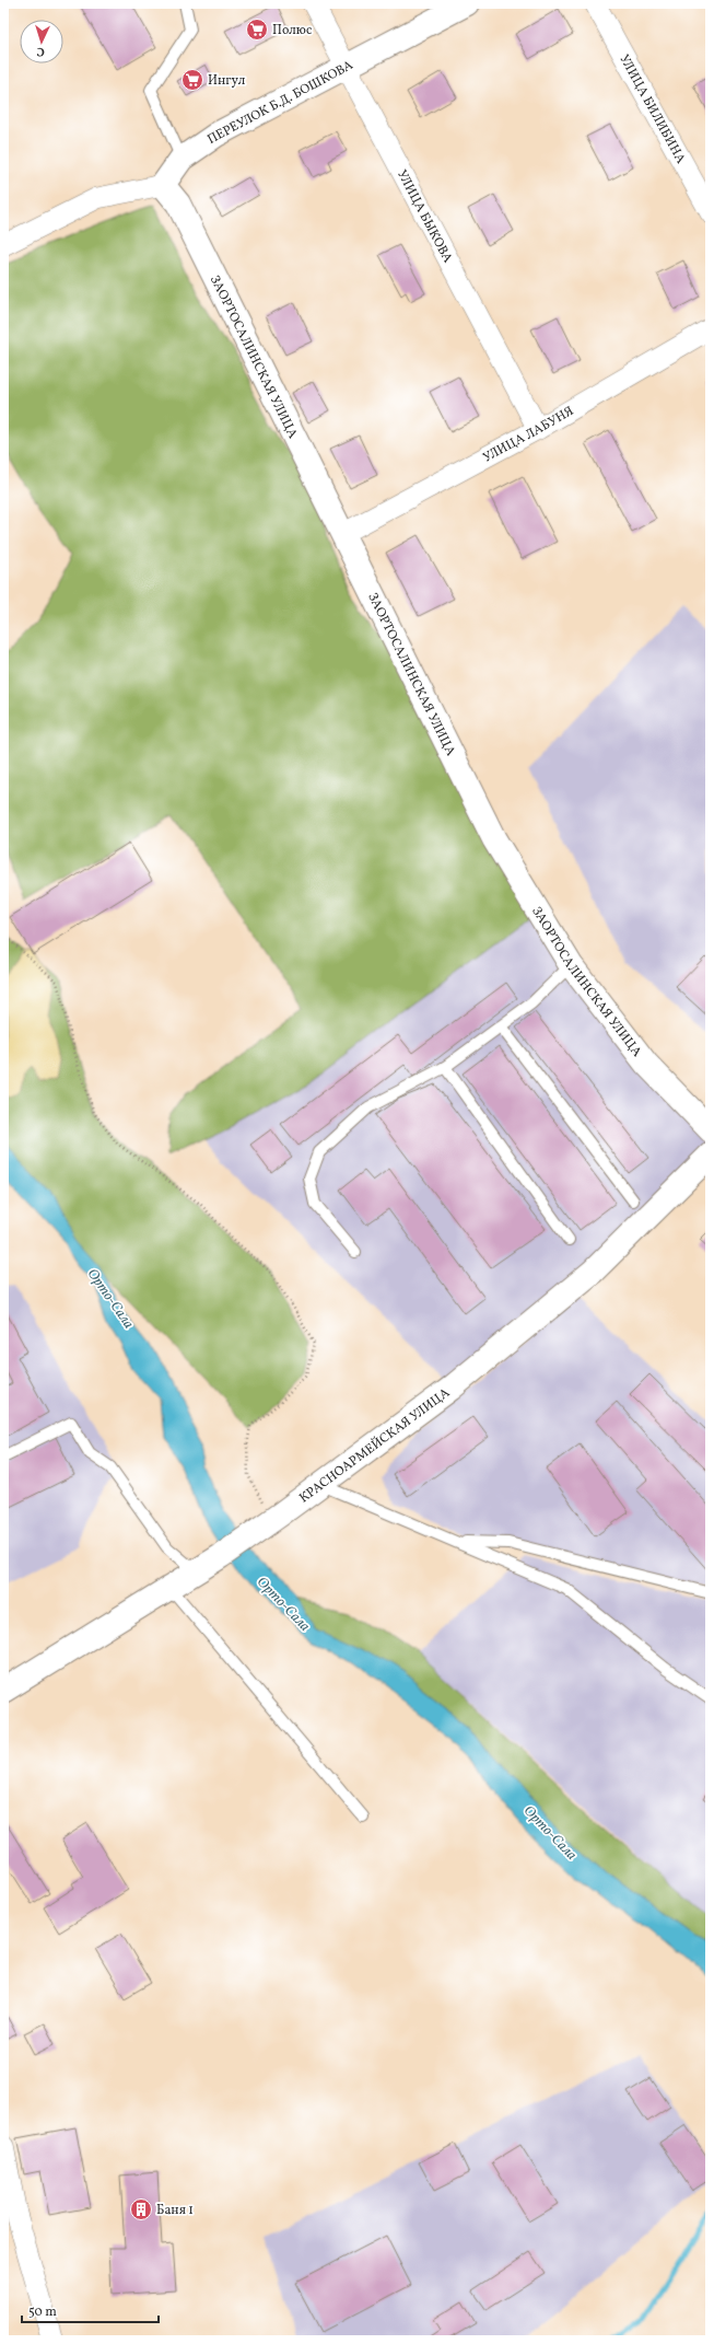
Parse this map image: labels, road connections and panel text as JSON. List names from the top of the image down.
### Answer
{
  "streets": {
    "street": [
      "ПЕРЕУЛОК Б.Д. БОШКОВА",
      "УЛИЦА БИЛИБИНА",
      "УЛИЦА БЫКОВА",
      "ЗАОРТОСАЛИНСКАЯ УЛИЦА",
      "УЛИЦА ЛАБУНЯ",
      "КРАСНОАРМЕЙСКАЯ УЛИЦА"
    ]
  },
  "crossings": [
    ["ПЕРЕУЛОК Б.Д. БОШКОВА", "УЛИЦА БЫКОВА"],
    ["ПЕРЕУЛОК Б.Д. БОШКОВА", "ЗАОРТОСАЛИНСКАЯ УЛИЦА"],
    ["УЛИЦА БЫКОВА", "УЛИЦА ЛАБУНЯ"],
    ["ЗАОРТОСАЛИНСКАЯ УЛИЦА", "УЛИЦА ЛАБУНЯ"]
  ],
  "water": ["Орто-Сала"],
  "places": {
    "supermarket": ["Полюс", "Ингул"],
    "building": ["Баня 1"]
  },
  "scale_bar": "50 m",
  "north": "bottom"
}
